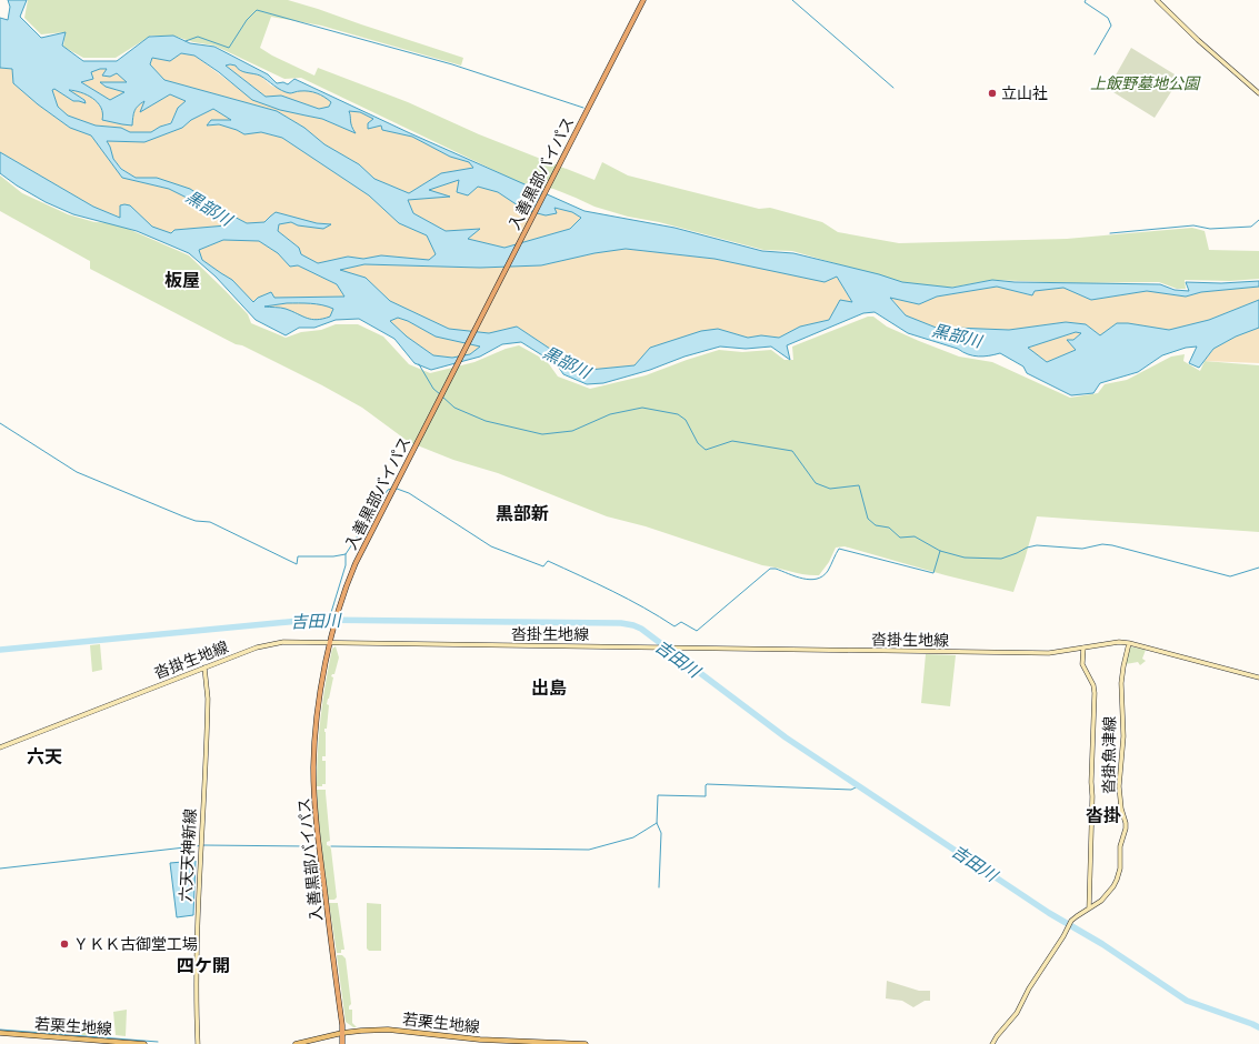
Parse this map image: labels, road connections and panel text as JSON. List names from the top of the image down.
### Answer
{
  "streets": {
    "highway": ["入善黒部バイパス"],
    "main road": [
      "沓掛生地線",
      "沓掛魚津線",
      "六天天神新線",
      "若栗生地線"
    ]
  },
  "crossings": [
    ["入善黒部バイパス", "沓掛生地線"],
    ["入善黒部バイパス", "若栗生地線"],
    ["沓掛生地線", "沓掛魚津線"],
    ["沓掛生地線", "六天天神新線"]
  ],
  "districts": [
    "板屋",
    "黒部新",
    "出島",
    "六天",
    "沓掛",
    "四ケ開"
  ],
  "water": ["黒部川", "吉田川"],
  "parks": ["上飯野墓地公園"],
  "places": ["立山社", "ＹＫＫ古御堂工場"]
}
